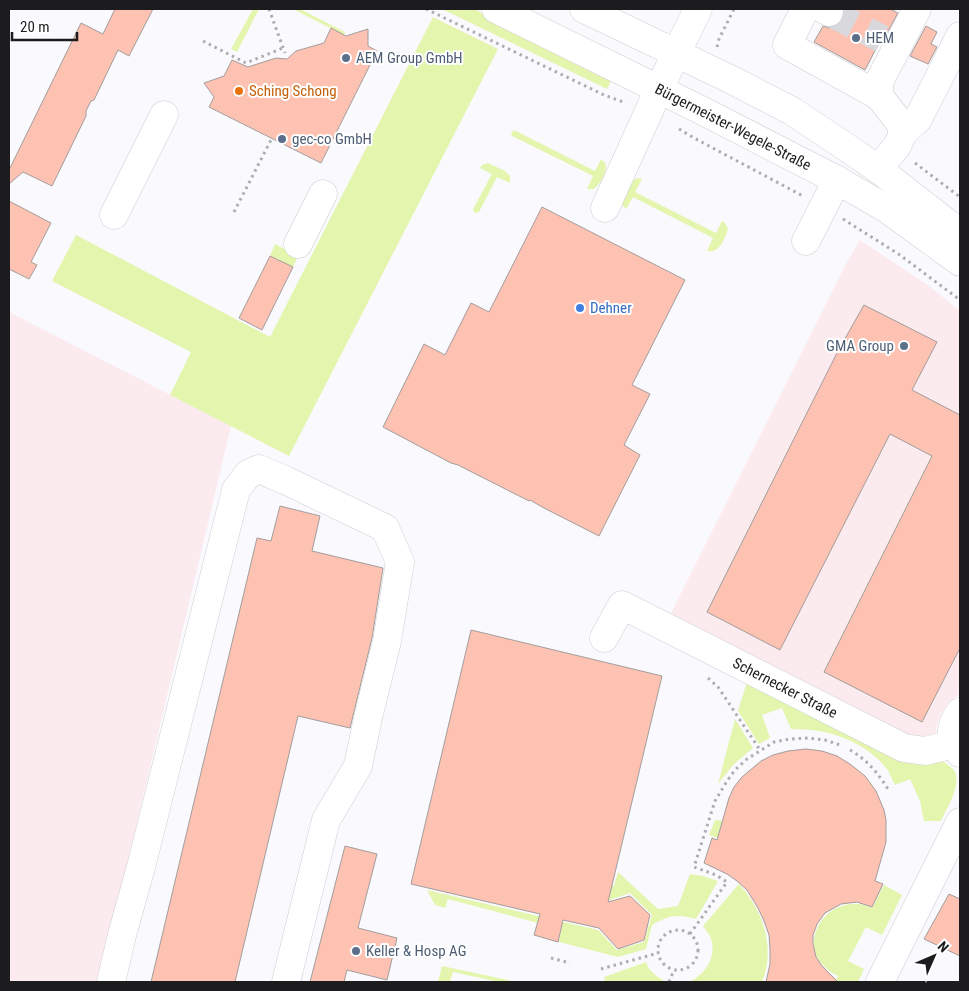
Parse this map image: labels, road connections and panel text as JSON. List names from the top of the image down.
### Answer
{
  "streets": {
    "main road": ["Bürgermeister-Wegele-Straße", "Schernecker Straße"]
  },
  "places": [
    "HEM",
    "AEM Group GmbH",
    "Sching Schong",
    "gec-co GmbH",
    "Dehner",
    "GMA Group",
    "Keller & Hosp AG"
  ],
  "scale_bar": "20 m",
  "north": "top right"
}
